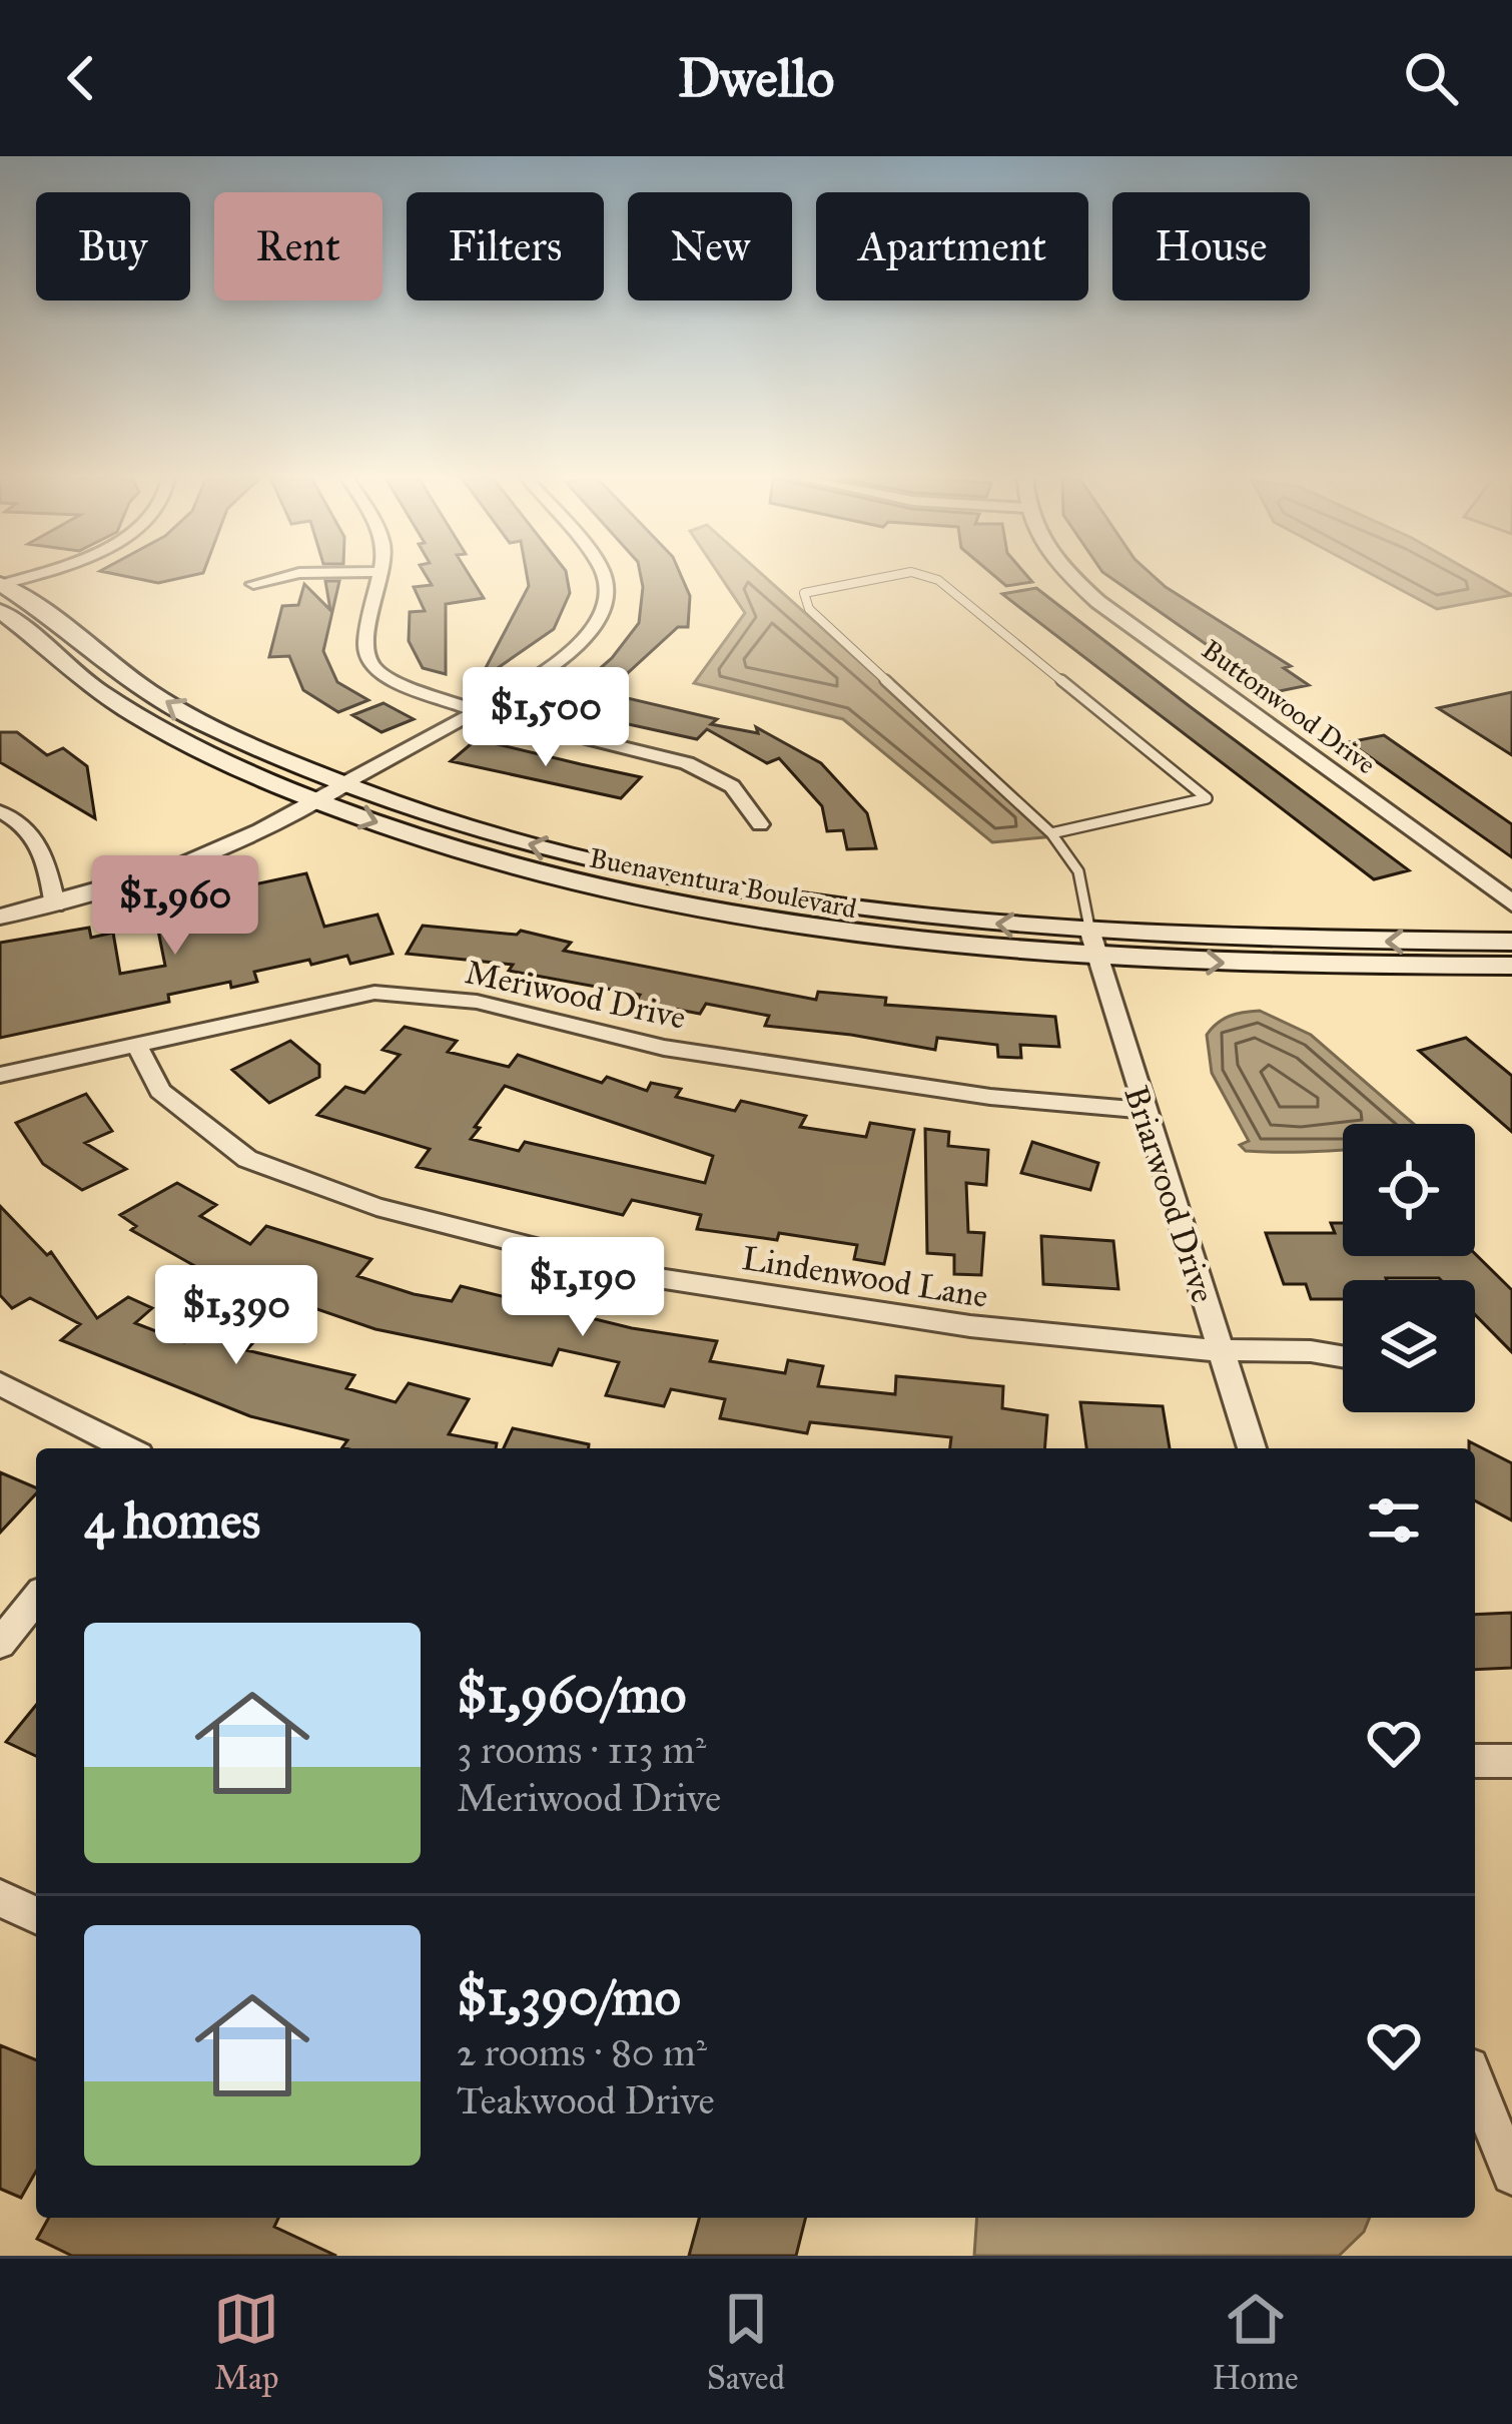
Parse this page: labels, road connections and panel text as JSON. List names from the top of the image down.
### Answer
{
  "streets": {
    "main road": ["Buenaventura Boulevard"],
    "street": [
      "Buttonwood Drive",
      "Meriwood Drive",
      "Briarwood Drive",
      "Lindenwood Lane"
    ]
  },
  "crossings": [
    ["Buenaventura Boulevard", "Briarwood Drive"],
    ["Meriwood Drive", "Briarwood Drive"],
    ["Meriwood Drive", "Lindenwood Lane"],
    ["Briarwood Drive", "Lindenwood Lane"]
  ],
  "page": {
    "header": "Dwello",
    "chip": [
      "Buy",
      "Rent",
      "Filters",
      "New",
      "Apartment",
      "House"
    ],
    "price": [
      "$1,500",
      "$1,960",
      "$1,190",
      "$1,390"
    ],
    "heading": "4 homes",
    "list": [
      {
        "name": "$1,960/mo",
        "note": "3 rooms · 113 m² · Meriwood Drive"
      },
      {
        "name": "$1,390/mo",
        "note": "2 rooms · 80 m² · Teakwood Drive"
      }
    ],
    "tabs": ["Map", "Saved", "Home"]
  }
}
